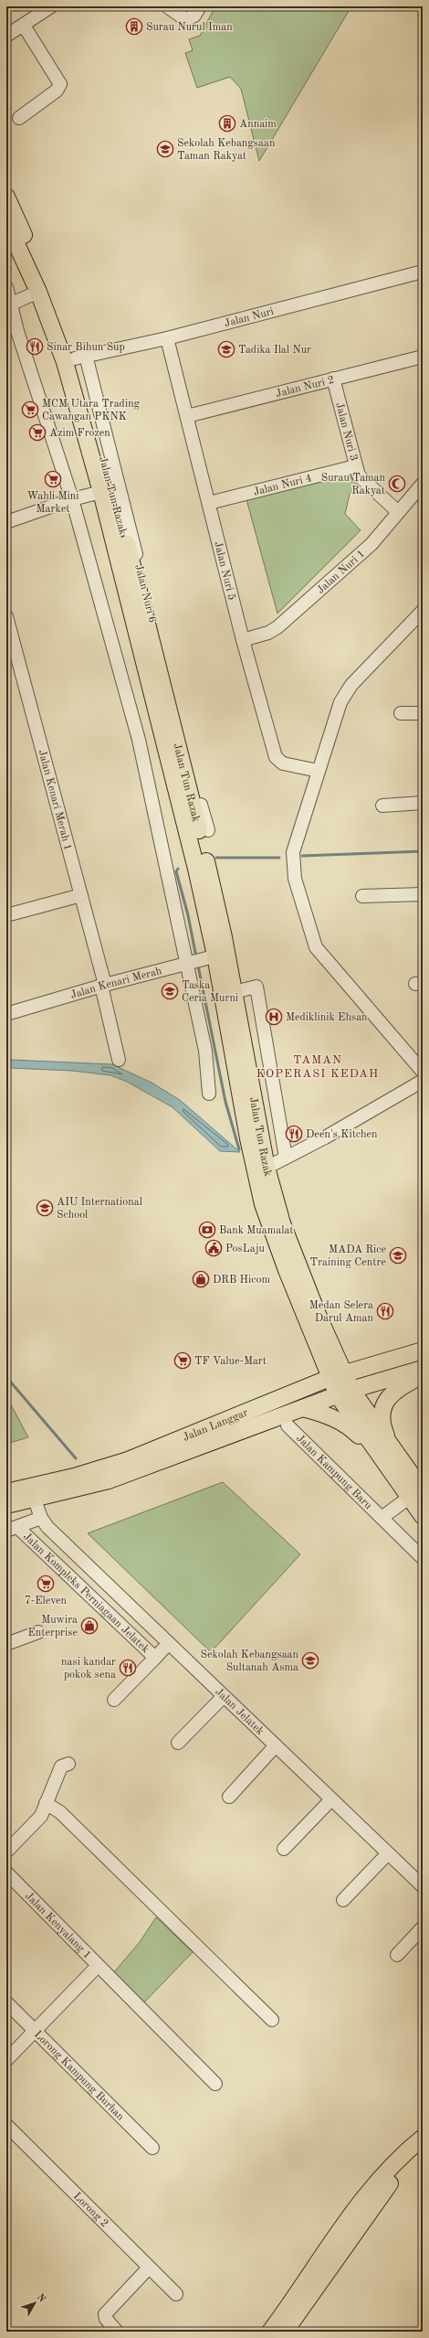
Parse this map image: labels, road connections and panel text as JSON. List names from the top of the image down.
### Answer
{
  "streets": {
    "main road": ["Jalan Tun Razak", "Jalan Langgar"],
    "street": [
      "Jalan Nuri",
      "Jalan Nuri 2",
      "Jalan Nuri 3",
      "Jalan Nuri 4",
      "Jalan Nuri 5",
      "Jalan Nuri 1",
      "Jalan Kenari Merah 1",
      "Jalan Kenari Merah",
      "Jalan Kampung Baru",
      "Jalan Kompleks Perniagaan Jelatek",
      "Jalan Jelatek",
      "Jalan Kenyalang 1",
      "Lorong Kampung Burhan",
      "Lorong 2"
    ]
  },
  "crossings": [
    ["Jalan Nuri", "Jalan Tun Razak"],
    ["Jalan Nuri", "Jalan Nuri 5"],
    ["Jalan Nuri 2", "Jalan Nuri 3"],
    ["Jalan Nuri 2", "Jalan Nuri 5"],
    ["Jalan Nuri 3", "Jalan Nuri 4"],
    ["Jalan Nuri 3", "Jalan Nuri 1"],
    ["Jalan Nuri 4", "Jalan Nuri 5"],
    ["Jalan Tun Razak", "Jalan Kenari Merah"],
    ["Jalan Tun Razak", "Jalan Langgar"],
    ["Jalan Nuri 5", "Jalan Nuri 1"],
    ["Jalan Kenari Merah 1", "Jalan Kenari Merah"],
    ["Jalan Langgar", "Jalan Jelatek"],
    ["Jalan Kompleks Perniagaan Jelatek", "Jalan Jelatek"]
  ],
  "districts": ["TAMAN KOPERASI KEDAH"],
  "places": {
    "building": ["Surau Nurul Iman", "Annaim"],
    "school or university": [
      "Sekolah Kebangsaan Taman Rakyat",
      "Tadika Ilal Nur",
      "Taska Ceria Murni",
      "AIU International School",
      "MADA Rice Training Centre",
      "Sekolah Kebangsaan Sultanah Asma"
    ],
    "restaurant": [
      "Sinar Bihun Sup",
      "Deen's Kitchen",
      "Medan Selera Darul Aman",
      "nasi kandar pokok sena"
    ],
    "supermarket": [
      "MCM Utara Trading Cawangan PKNK",
      "Azim Frozen",
      "Wahli Mini Market",
      "TF Value-Mart",
      "7-Eleven"
    ],
    "mosque": ["Surau Taman Rakyat"],
    "hospital": ["Mediklinik Ehsan"],
    "bank": ["Bank Muamalat"],
    "public building": ["PosLaju"],
    "shop": ["DRB Hicom", "Muwira Enterprise"]
  },
  "north": "top right"
}
